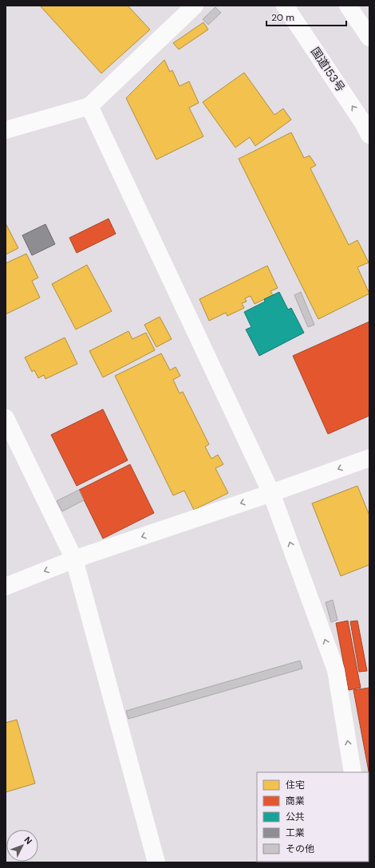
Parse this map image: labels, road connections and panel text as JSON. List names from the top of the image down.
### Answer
{
  "streets": {
    "main road": ["国道153号"]
  },
  "one_way": ["国道153号"],
  "legend": [
    "住宅",
    "商業",
    "公共",
    "工業",
    "その他"
  ],
  "scale_bar": "20 m",
  "north": "top right"
}
